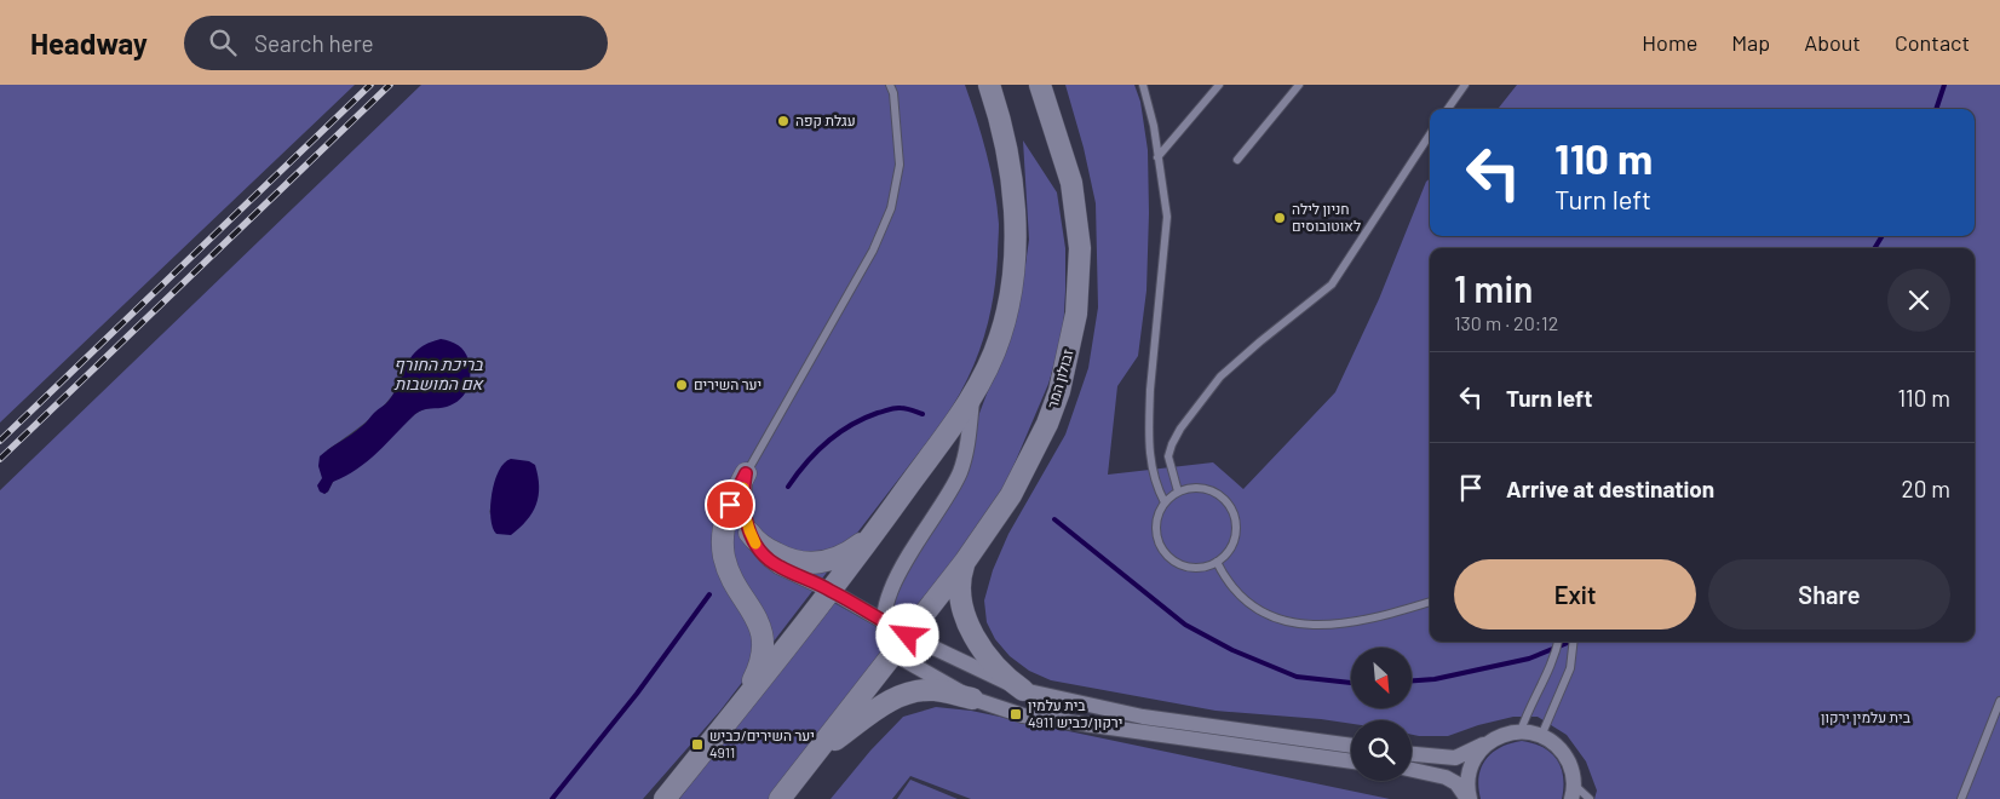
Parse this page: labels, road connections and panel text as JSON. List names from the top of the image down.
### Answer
{
  "streets": {
    "main road": ["זבולון המר"]
  },
  "water": ["בריכת החורף אם המושבות"],
  "parks": ["בית עלמין ירקון"],
  "places": {
    "other": ["עגלת קפה", "חניון לילה לאוטובוסים", "יער השירים"],
    "transit": ["בית עלמין ירקון/כביש 4911", "יער השירים/כביש 4911"]
  },
  "north": "bottom right",
  "page": {
    "header": "Headway",
    "search": "Search here",
    "nav": [
      "Home",
      "Map",
      "About",
      "Contact"
    ],
    "turn": ["110 m", "Turn left"],
    "heading": ["1 min", "130 m · 20:12"],
    "list": [
      {
        "name": "Turn left",
        "value": "110 m"
      },
      {
        "name": "Arrive at destination",
        "value": "20 m"
      }
    ],
    "buttons": ["Exit", "Share"]
  }
}
